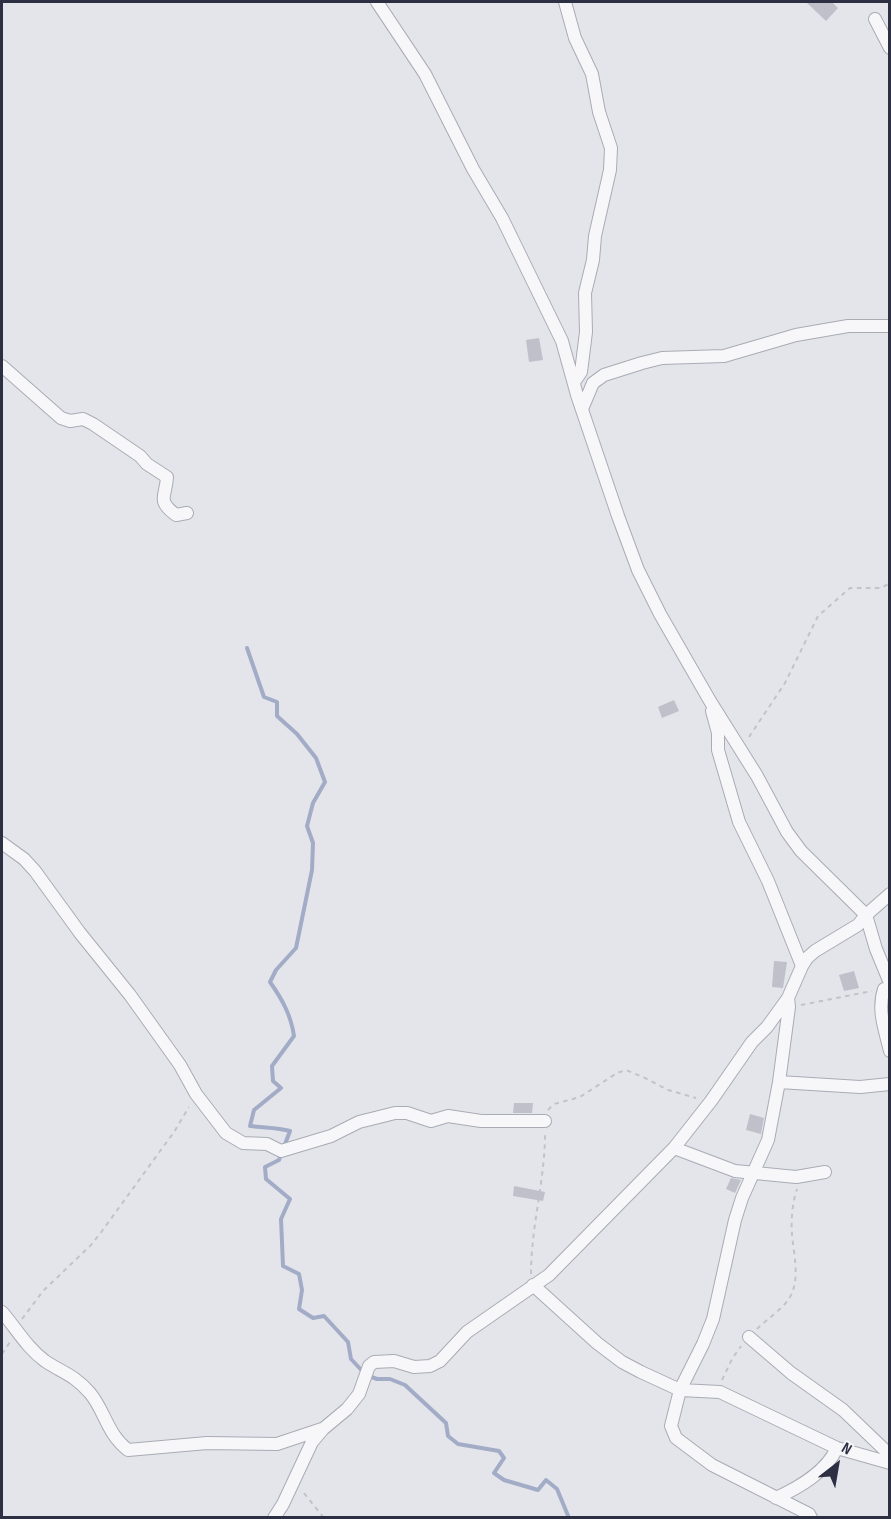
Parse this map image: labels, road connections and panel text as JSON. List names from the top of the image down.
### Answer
{
  "north": "top right"
}
